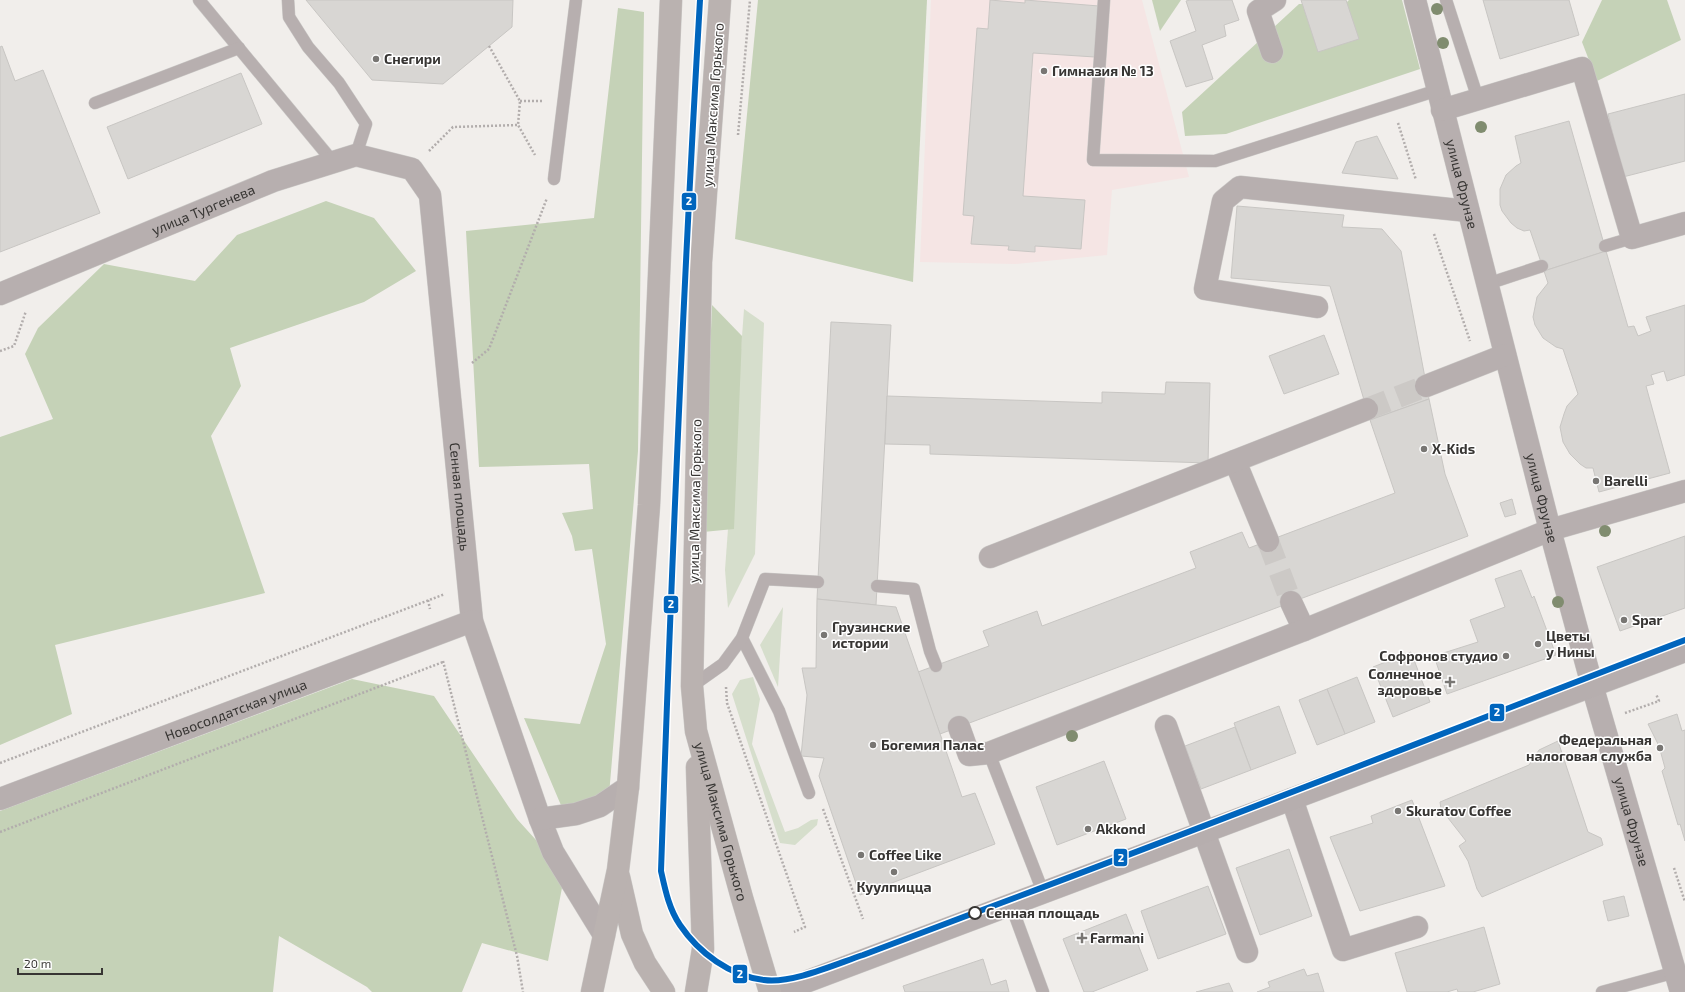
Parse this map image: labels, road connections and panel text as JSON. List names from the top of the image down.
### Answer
{
  "streets": {
    "main road": ["улица Максима Горького"],
    "street": [
      "улица Фрунзе",
      "улица Тургенева",
      "Сенная площадь",
      "Новосолдатская улица"
    ]
  },
  "crossings": [
    ["Сенная площадь", "Новосолдатская улица"]
  ],
  "places": {
    "other": [
      "Снегири",
      "Гимназия № 13",
      "X-Kids",
      "Barelli",
      "Spar",
      "Грузинские истории",
      "Цветы у Нины",
      "Софронов студио",
      "Богемия Палас",
      "Федеральная налоговая служба",
      "Skuratov Coffee",
      "Akkond",
      "Coffee Like",
      "Куулпицца",
      "Сенная площадь"
    ],
    "health": ["Солнечное здоровье", "Farmani"]
  },
  "lines": ["transit line 2"],
  "scale_bar": "20 m"
}
